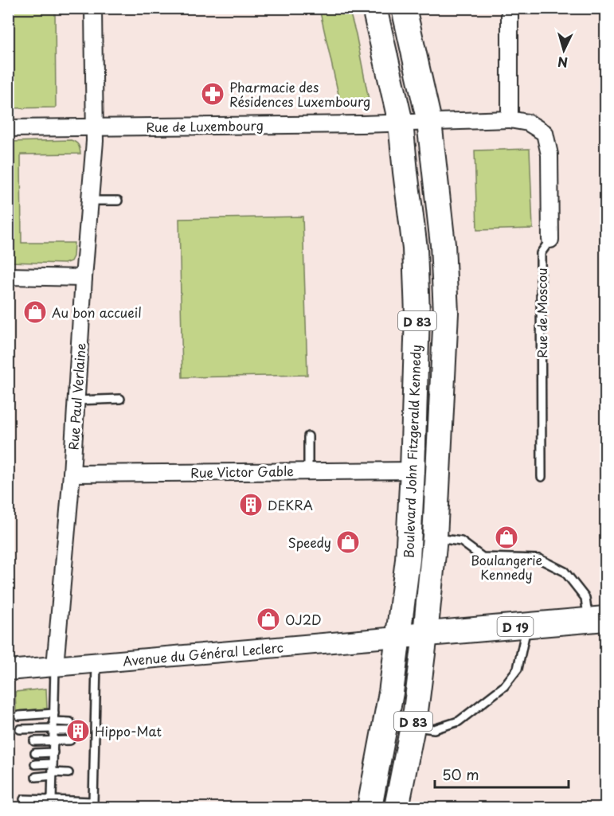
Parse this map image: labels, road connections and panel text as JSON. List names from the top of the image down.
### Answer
{
  "streets": {
    "main road": ["D 83", "Boulevard John Fitzgerald Kennedy", "D 19"],
    "street": [
      "Rue de Luxembourg",
      "Rue de Moscou",
      "Rue Paul Verlaine",
      "Rue Victor Gable",
      "Avenue du Général Leclerc"
    ]
  },
  "crossings": [
    ["Rue de Luxembourg", "Rue Paul Verlaine"],
    ["Rue de Luxembourg", "Boulevard John Fitzgerald Kennedy"],
    ["Rue de Moscou", "Boulevard John Fitzgerald Kennedy"],
    ["D 83", "Boulevard John Fitzgerald Kennedy"],
    ["D 83", "D 19"],
    ["D 83", "Avenue du Général Leclerc"],
    ["Rue Paul Verlaine", "Rue Victor Gable"],
    ["Rue Paul Verlaine", "Avenue du Général Leclerc"],
    ["Boulevard John Fitzgerald Kennedy", "Rue Victor Gable"],
    ["Boulevard John Fitzgerald Kennedy", "D 19"],
    ["Boulevard John Fitzgerald Kennedy", "Avenue du Général Leclerc"],
    ["D 19", "Avenue du Général Leclerc"]
  ],
  "places": {
    "pharmacy": ["Pharmacie des Résidences Luxembourg"],
    "shop": [
      "Au bon accueil",
      "Boulangerie Kennedy",
      "Speedy",
      "OJ2D"
    ],
    "building": ["DEKRA", "Hippo-Mat"]
  },
  "scale_bar": "50 m",
  "north": "bottom"
}
